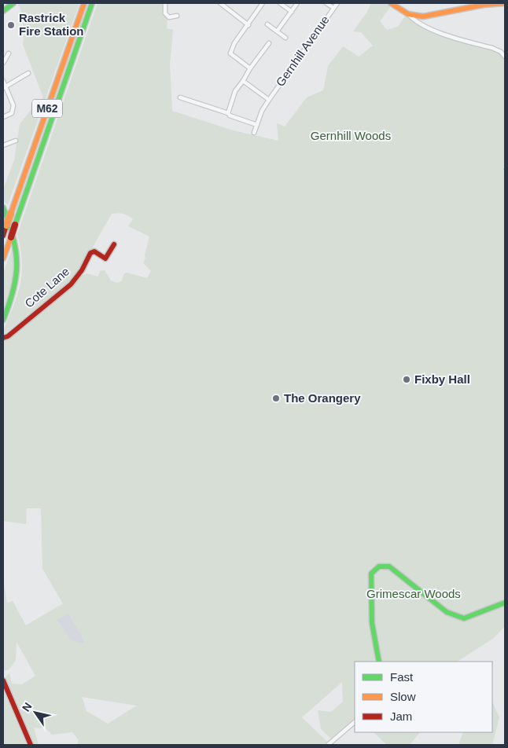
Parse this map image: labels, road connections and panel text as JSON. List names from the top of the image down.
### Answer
{
  "streets": {
    "main road": ["M62", "Cote Lane"],
    "street": ["Gernhill Avenue"]
  },
  "parks": ["Gernhill Woods", "Grimescar Woods"],
  "places": ["Rastrick Fire Station", "Fixby Hall", "The Orangery"],
  "legend": ["Fast", "Slow", "Jam"],
  "north": "top left"
}
